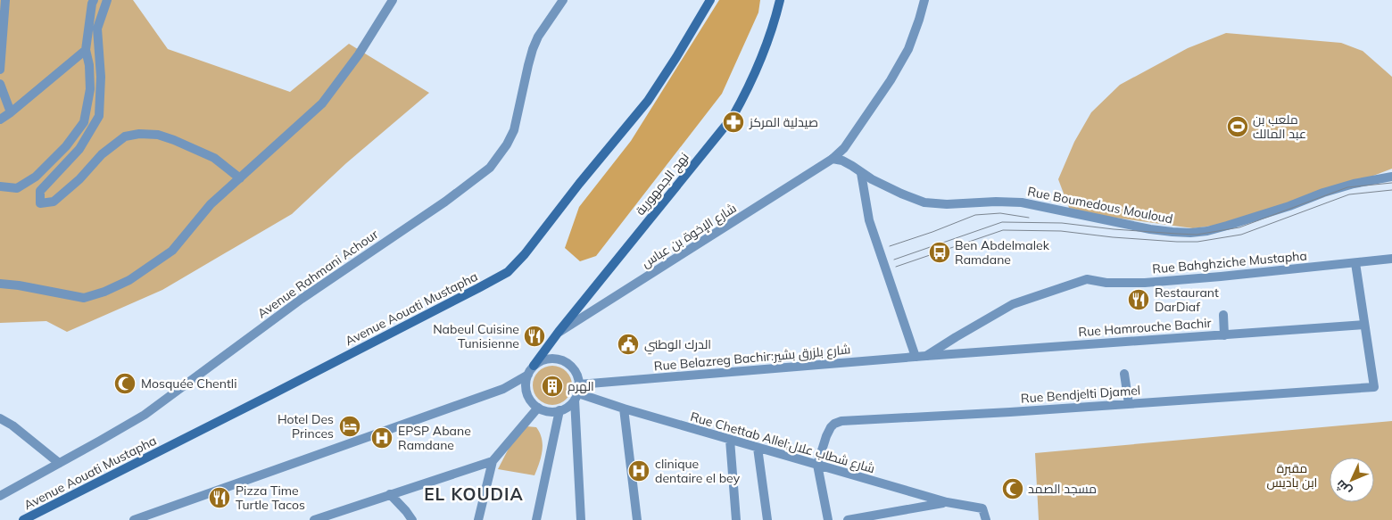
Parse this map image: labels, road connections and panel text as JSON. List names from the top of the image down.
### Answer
{
  "streets": {
    "main road": ["نهج الجمهورية", "Avenue Aouati Mustapha"],
    "street": [
      "Rue Boumedous Mouloud",
      "شارع الإخوة بن عباس",
      "Rue Bahghziche Mustapha",
      "Avenue Rahmani Achour",
      "Rue Hamrouche Bachir",
      "Rue Belazreg Bachir;شارع بلزرق بشير",
      "Rue Bendjelti Djamel",
      "Rue Chettab Allel;شارع شطاب علال"
    ]
  },
  "crossings": [
    ["نهج الجمهورية", "شارع الإخوة بن عباس"],
    ["نهج الجمهورية", "Rue Belazreg Bachir;شارع بلزرق بشير"],
    ["نهج الجمهورية", "Rue Chettab Allel;شارع شطاب علال"],
    ["Rue Boumedous Mouloud", "شارع الإخوة بن عباس"],
    ["Rue Bahghziche Mustapha", "Rue Hamrouche Bachir"],
    ["Rue Bahghziche Mustapha", "Rue Belazreg Bachir;شارع بلزرق بشير"],
    ["Rue Hamrouche Bachir", "Rue Belazreg Bachir;شارع بلزرق بشير"],
    ["Rue Hamrouche Bachir", "Rue Bendjelti Djamel"],
    ["Rue Belazreg Bachir;شارع بلزرق بشير", "Rue Chettab Allel;شارع شطاب علال"],
    ["Rue Bendjelti Djamel", "Rue Chettab Allel;شارع شطاب علال"]
  ],
  "districts": ["EL KOUDIA"],
  "parks": ["مقبرة ابن باديس"],
  "places": {
    "pharmacy": ["صيدلية المركز"],
    "sports": ["ملعب بن عبد المالك"],
    "bus stop": ["Ben Abdelmalek Ramdane"],
    "restaurant": ["Restaurant DarDiaf", "Nabeul Cuisine Tunisienne", "Pizza Time Turtle Tacos"],
    "public building": ["الدرك الوطني"],
    "mosque": ["Mosquée Chentli", "مسجد الصمد"],
    "building": ["الهرم"],
    "hotel": ["Hotel Des Princes"],
    "hospital": ["EPSP Abane Ramdane", "clinique dentaire el bey"]
  },
  "north": "bottom left"
}
